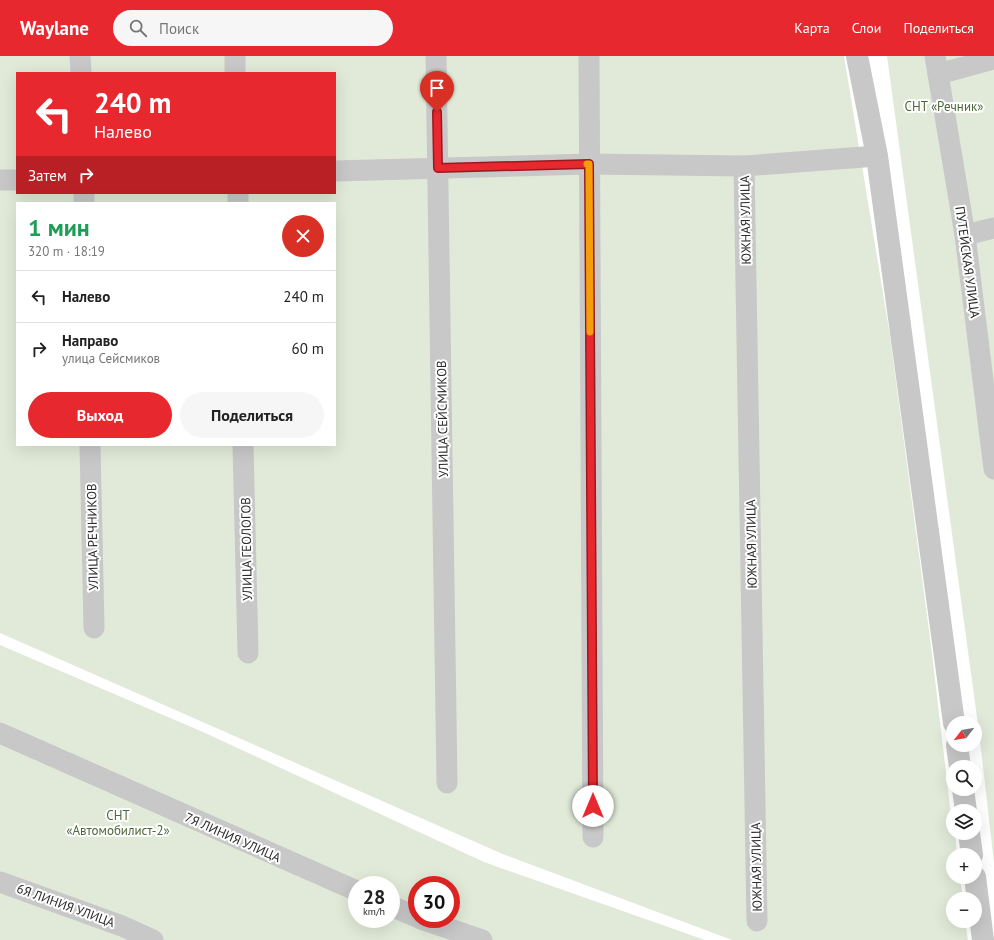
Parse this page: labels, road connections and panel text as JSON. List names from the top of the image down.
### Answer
{
  "streets": {
    "street": [
      "ЮЖНАЯ УЛИЦА",
      "ПУТЕЙСКАЯ УЛИЦА",
      "УЛИЦА СЕЙСМИКОВ",
      "УЛИЦА РЕЧНИКОВ",
      "УЛИЦА ГЕОЛОГОВ",
      "7Я ЛИНИЯ УЛИЦА",
      "6Я ЛИНИЯ УЛИЦА"
    ]
  },
  "parks": ["СНТ «Речник»", "СНТ «Автомобилист-2»"],
  "north": "bottom left",
  "page": {
    "header": "Waylane",
    "search": "Поиск",
    "nav": ["Карта", "Слои", "Поделиться"],
    "turn": ["240 m", "Налево"],
    "then": "Затем",
    "heading": ["1 мин", "320 m · 18:19"],
    "list": [
      {
        "name": "Налево",
        "value": "240 m"
      },
      {
        "name": "Направо",
        "note": "улица Сейсмиков",
        "value": "60 m"
      }
    ],
    "buttons": ["Выход", "Поделиться"],
    "map_buttons": ["+", "−"],
    "speed": "28 km/h",
    "limit": "30"
  }
}
